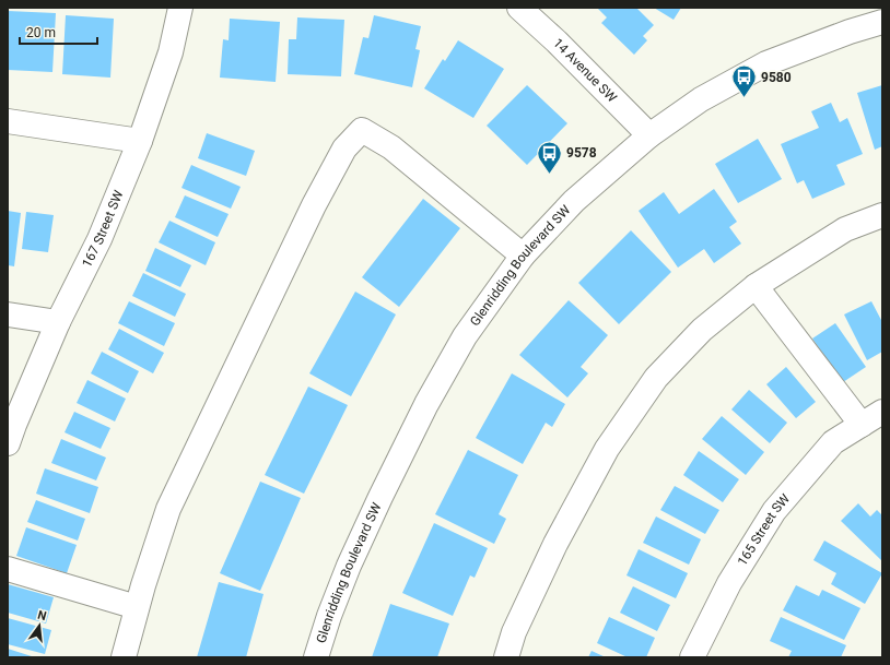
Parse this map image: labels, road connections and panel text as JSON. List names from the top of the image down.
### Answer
{
  "streets": {
    "street": [
      "14 Avenue SW",
      "167 Street SW",
      "Glenridding Boulevard SW",
      "165 Street SW"
    ]
  },
  "crossings": [
    ["14 Avenue SW", "Glenridding Boulevard SW"]
  ],
  "places": {
    "bus stop": ["9580", "9578"]
  },
  "scale_bar": "20 m",
  "north": "top"
}
